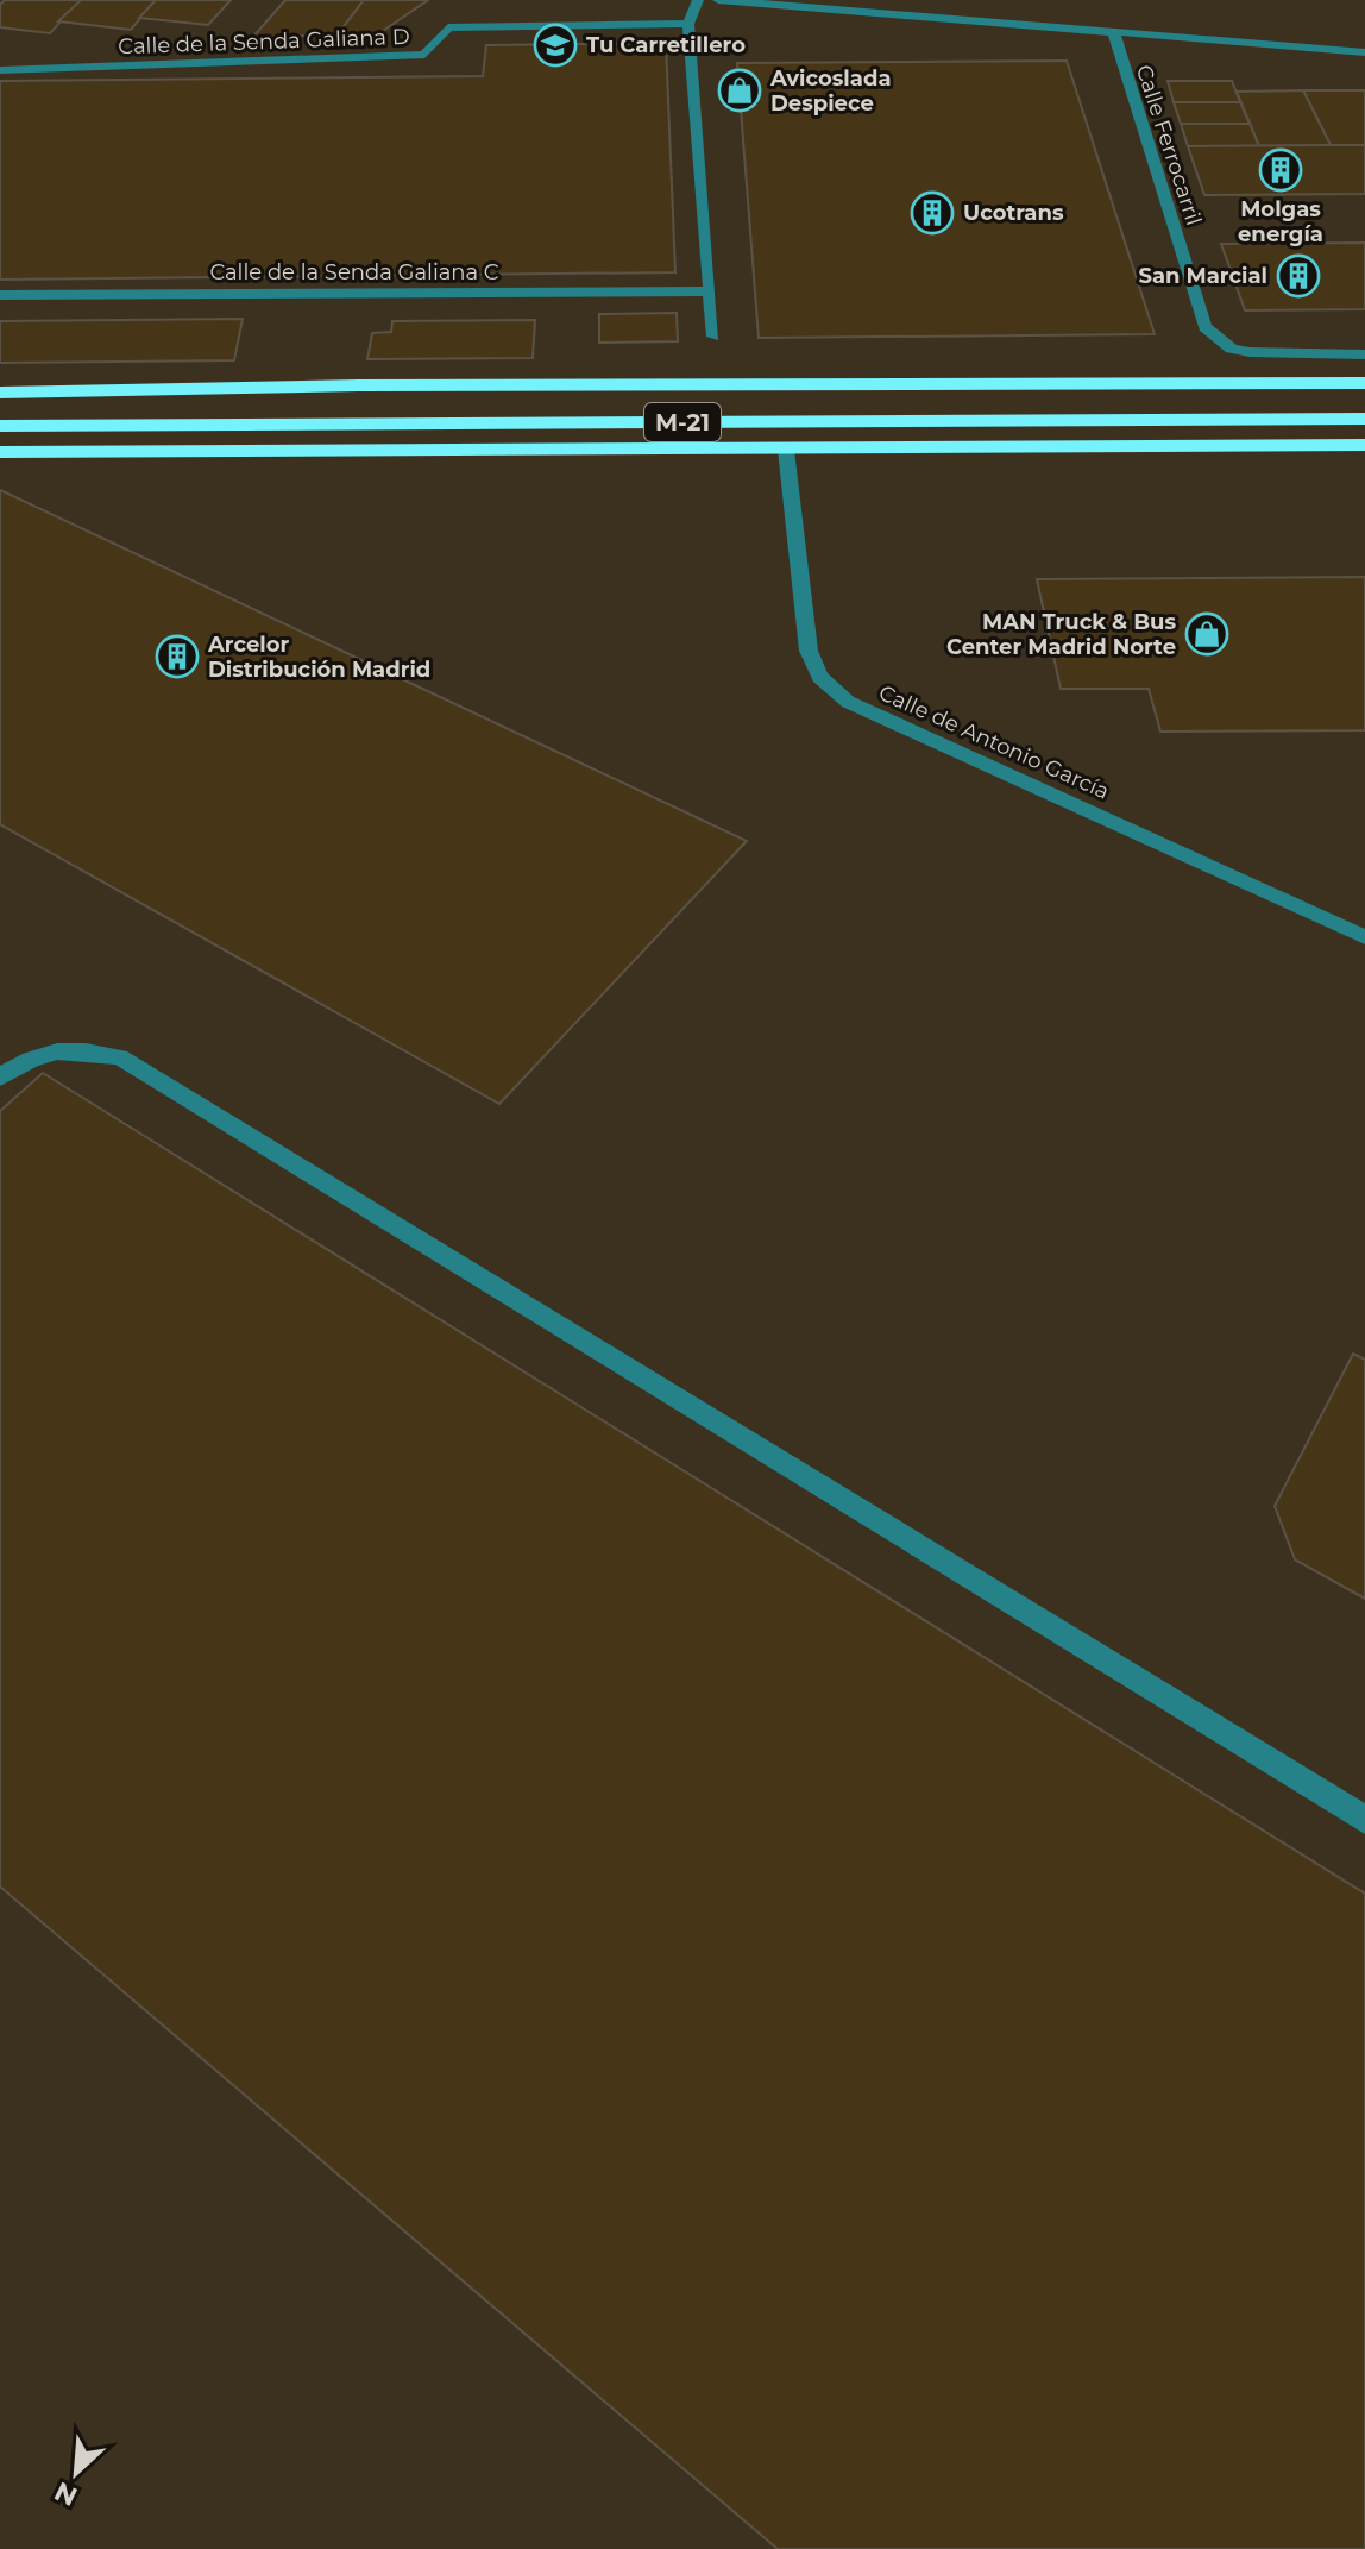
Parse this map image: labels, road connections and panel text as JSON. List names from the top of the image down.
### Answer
{
  "streets": {
    "highway": ["M-21"],
    "street": [
      "Calle de la Senda Galiana D",
      "Calle Ferrocarril",
      "Calle de la Senda Galiana C",
      "Calle de Antonio García"
    ]
  },
  "places": {
    "school or university": ["Tu Carretillero"],
    "shop": ["Avicoslada Despiece", "MAN Truck & Bus Center Madrid Norte"],
    "building": [
      "Molgas energía",
      "Ucotrans",
      "San Marcial",
      "Arcelor Distribución Madrid"
    ]
  },
  "north": "bottom left"
}
